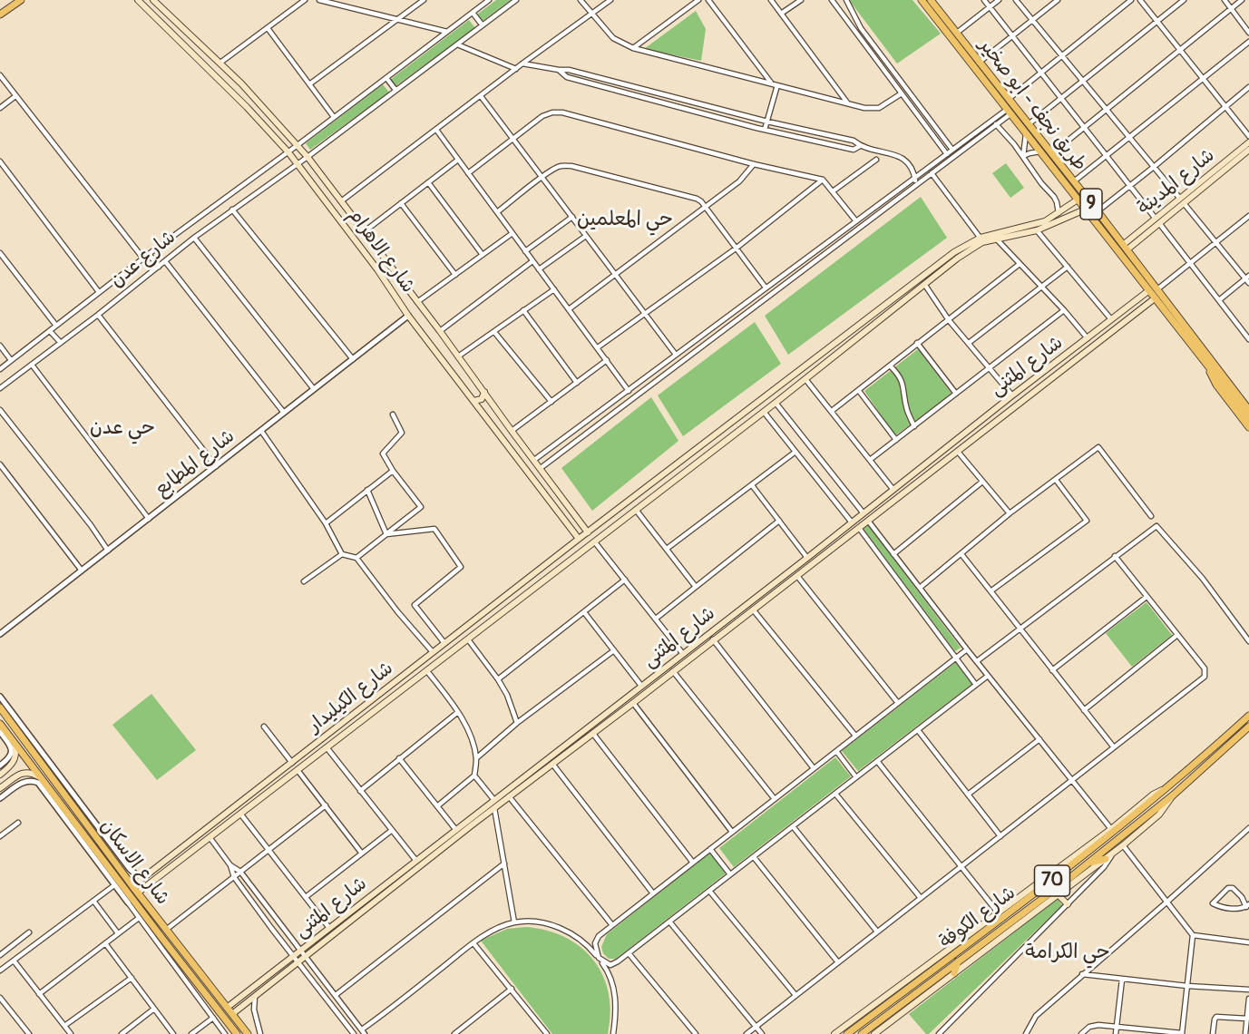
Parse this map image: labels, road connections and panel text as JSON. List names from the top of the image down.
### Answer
{
  "streets": {
    "main road": [
      "طريق نجف - ابو صخير",
      "شارع المدينة",
      "9",
      "شارع الاهرام",
      "شارع المثنى",
      "شارع الكيليدار",
      "شارع الاسكان",
      "70",
      "شارع الكوفة"
    ],
    "street": ["شارع عدن", "شارع المطابع"]
  },
  "crossings": [
    ["طريق نجف - ابو صخير", "شارع المدينة"],
    ["طريق نجف - ابو صخير", "شارع المثنى"],
    ["شارع الاهرام", "شارع عدن"],
    ["شارع الاهرام", "شارع المطابع"],
    ["شارع الاهرام", "شارع الكيليدار"],
    ["شارع المثنى", "شارع الاسكان"],
    ["شارع الكيليدار", "شارع الاسكان"]
  ],
  "districts": ["حي المعلمین", "حي عدن", "حي الكرامة"]
}
